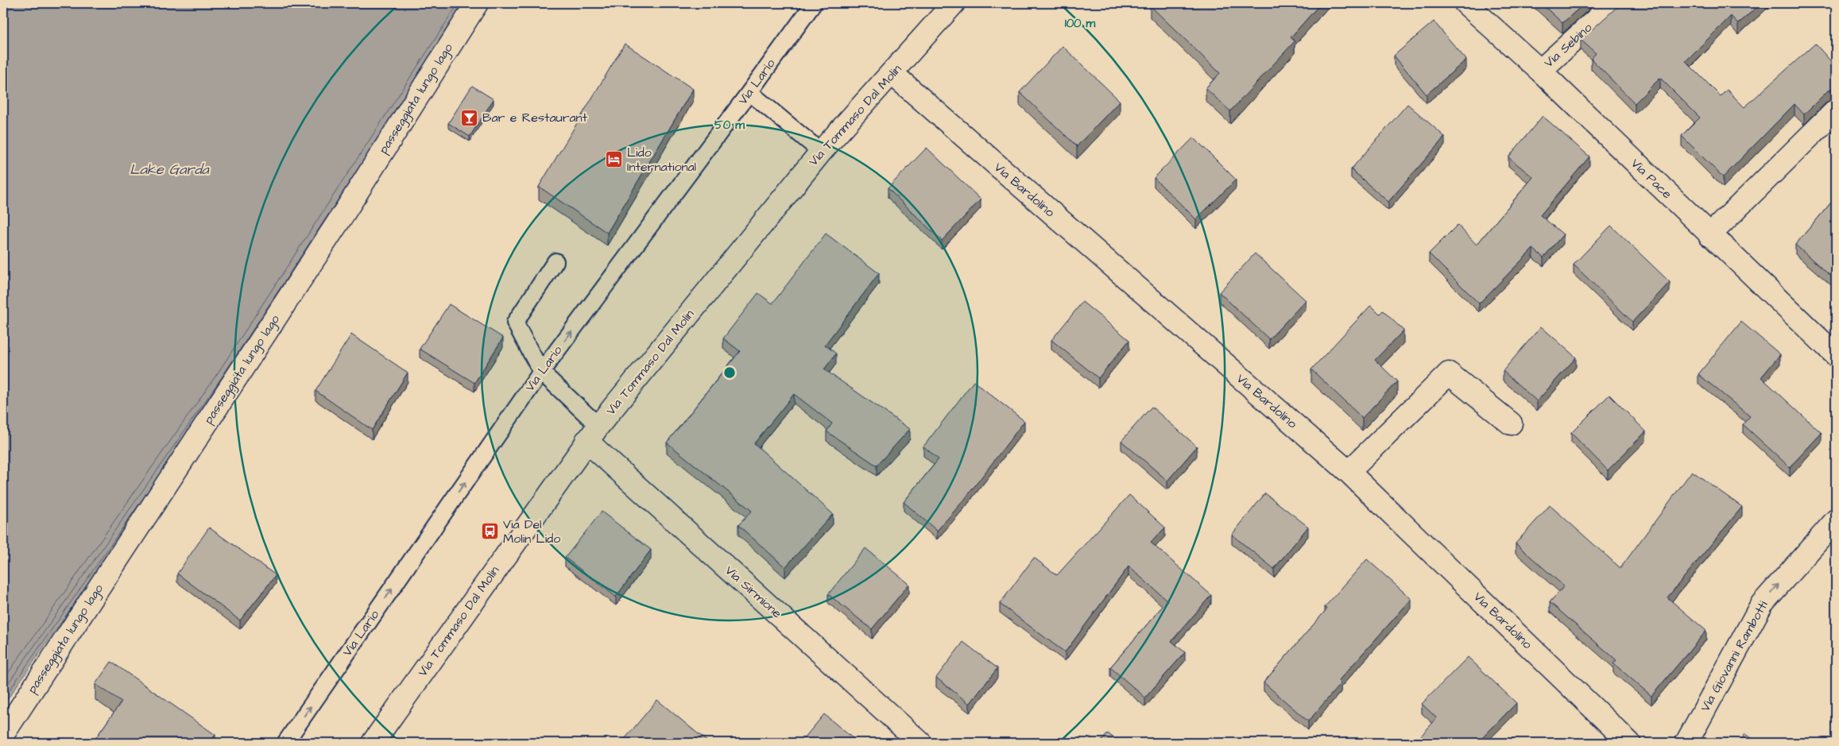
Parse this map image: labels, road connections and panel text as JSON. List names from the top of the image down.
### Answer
{
  "streets": {
    "street": [
      "Via Sebino",
      "passeggiata lungo lago",
      "Via Tommaso Dal Molin",
      "Via Pace",
      "Via Bardolino",
      "Via Sirmione",
      "Via Giovanni Rambotti"
    ],
    "lane": ["Via Lario"]
  },
  "crossings": [
    ["Via Sebino", "Via Pace"],
    ["Via Tommaso Dal Molin", "Via Bardolino"],
    ["Via Tommaso Dal Molin", "Via Sirmione"]
  ],
  "one_way": ["Via Lario", "Via Giovanni Rambotti"],
  "water": ["Lake Garda"],
  "places": {
    "bar": ["Bar e Restaurant"],
    "hotel": ["Lido International"],
    "bus stop": ["Via Del Molin Lido"]
  },
  "rings": ["100 m", "50 m"]
}
